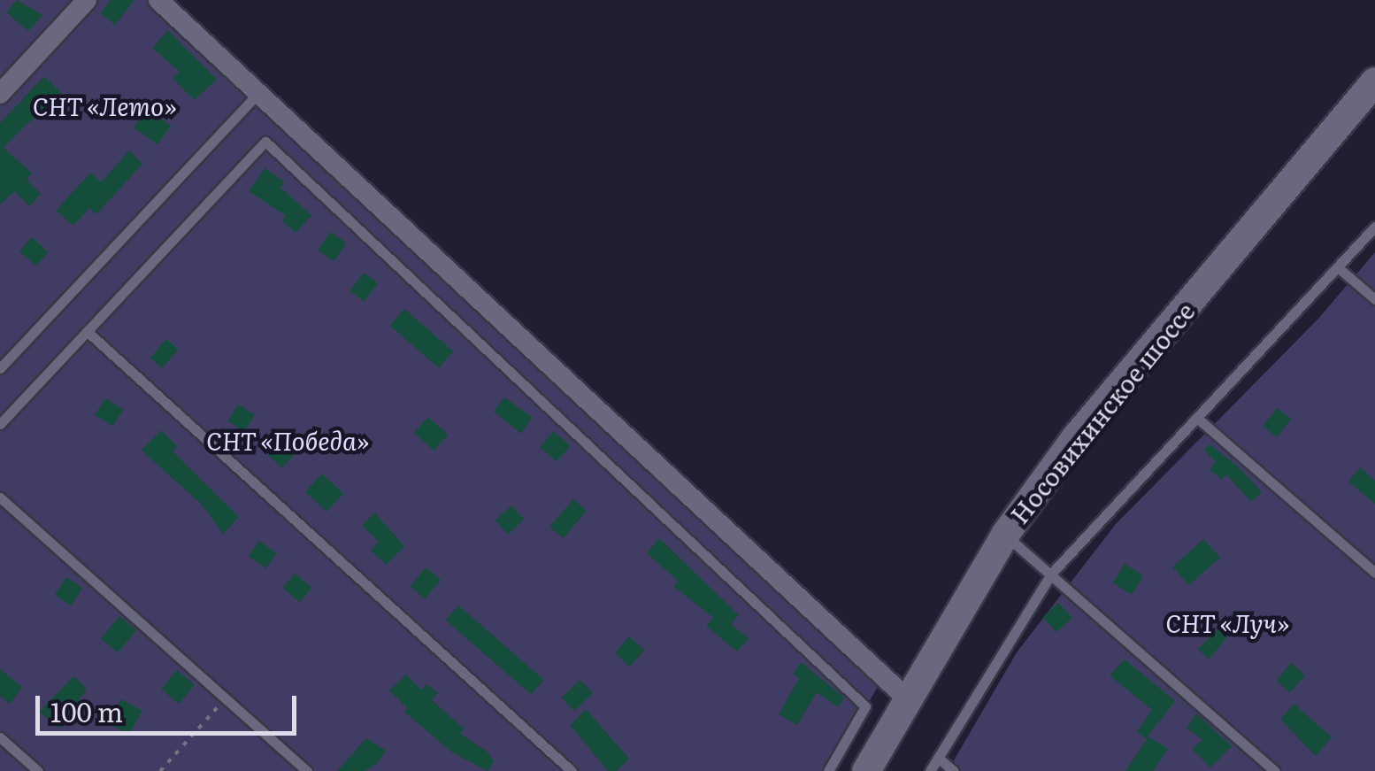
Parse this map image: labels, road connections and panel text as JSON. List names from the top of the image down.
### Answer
{
  "streets": {
    "main road": ["Носовихинское шоссе"]
  },
  "parks": ["СНТ «Лето»", "СНТ «Победа»", "СНТ «Луч»"],
  "scale_bar": "100 m"
}
